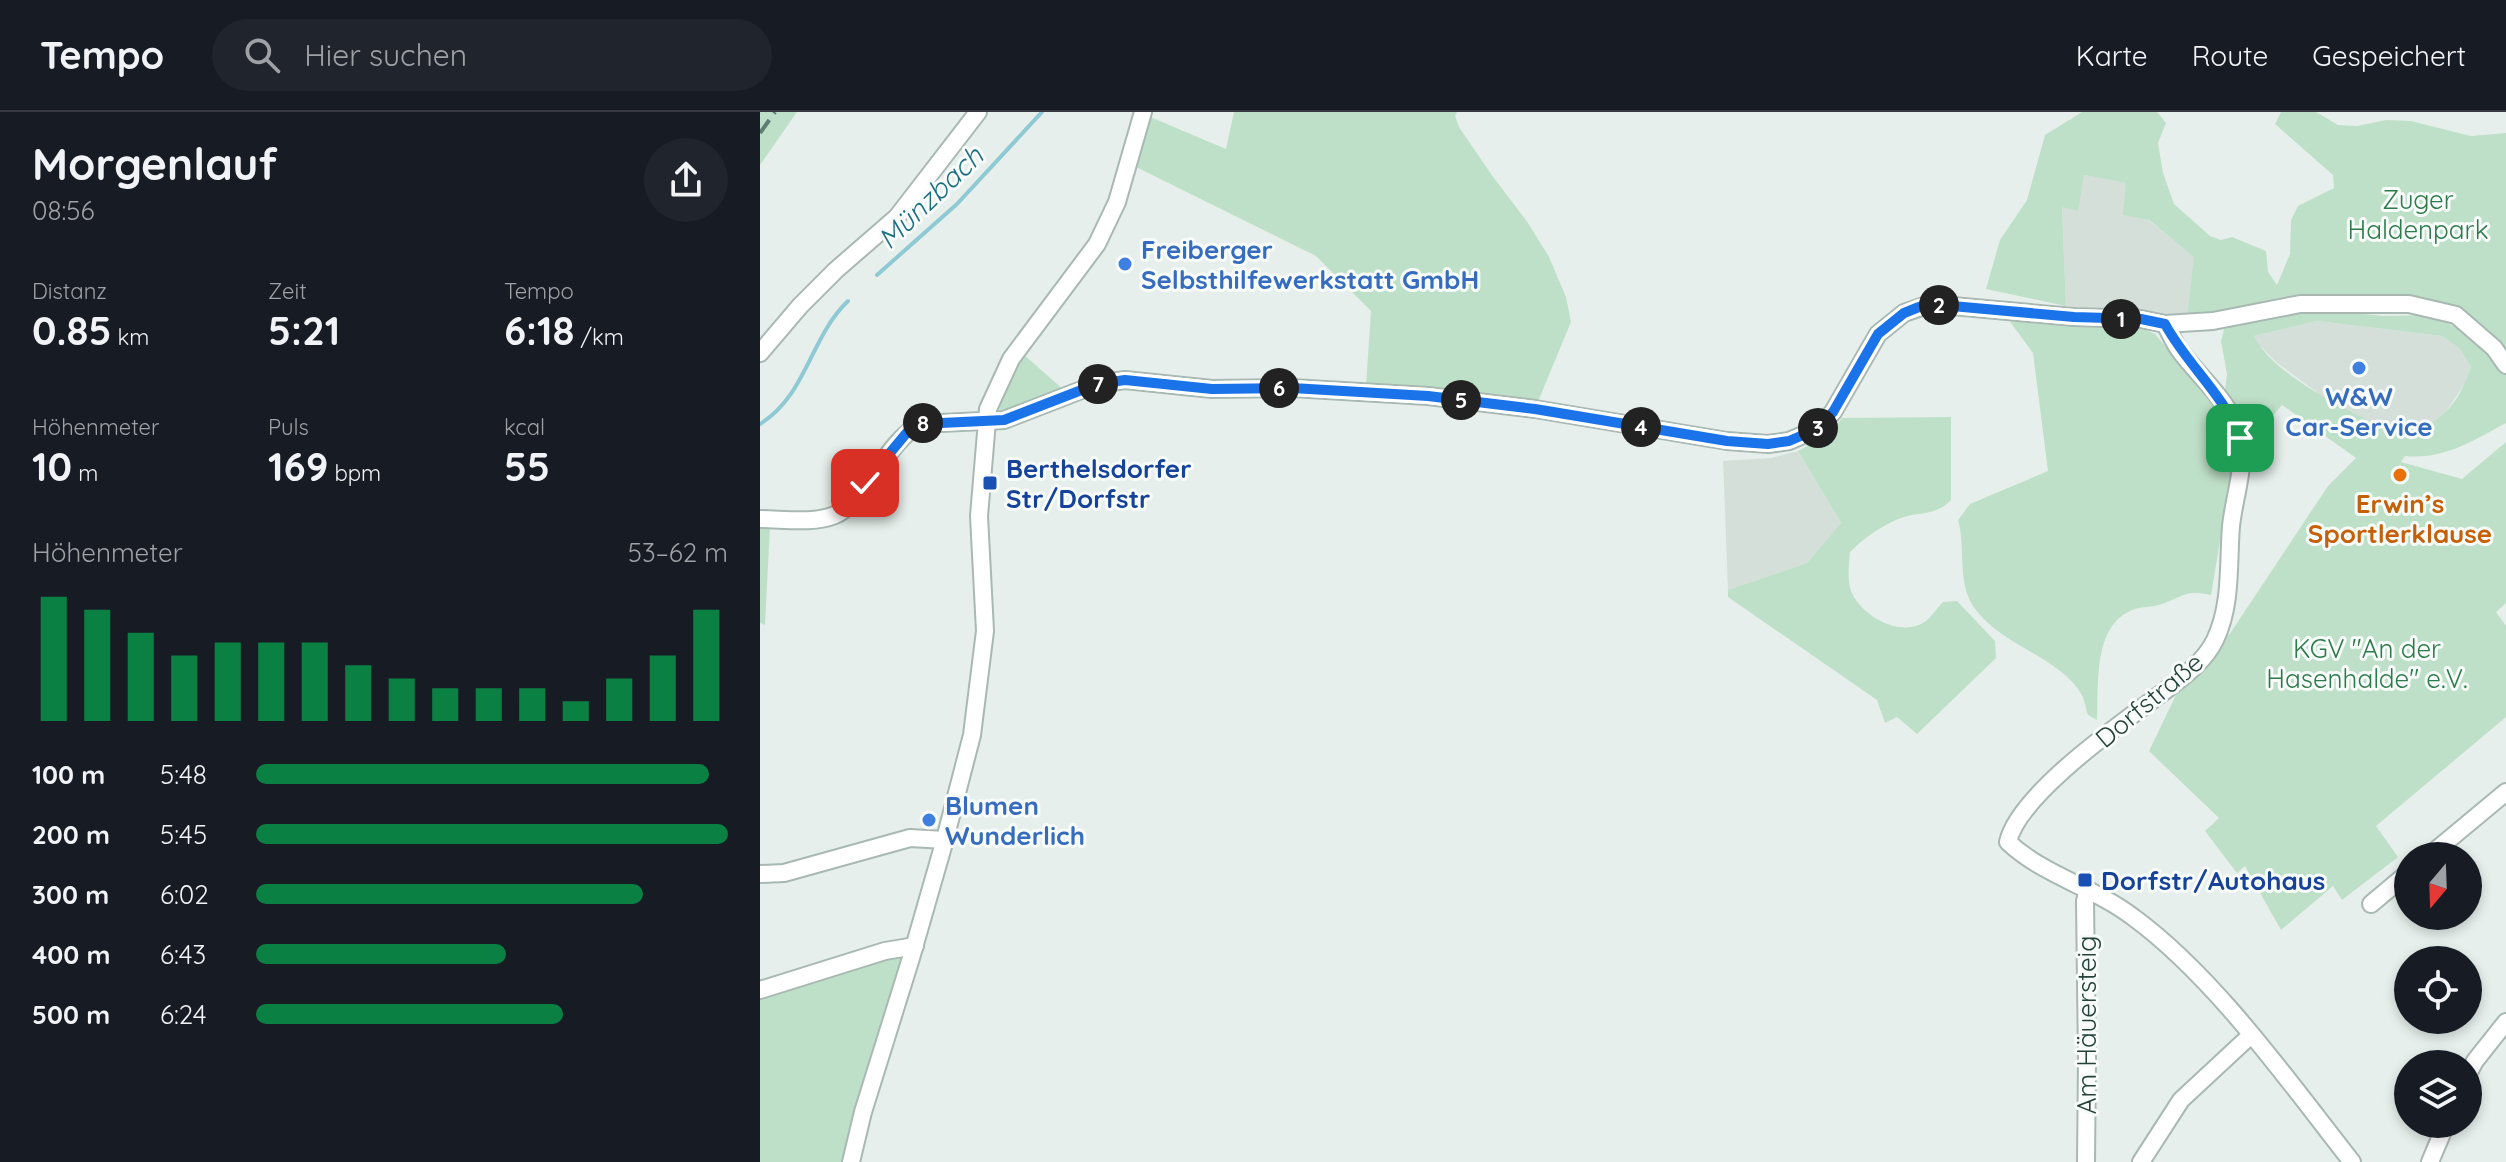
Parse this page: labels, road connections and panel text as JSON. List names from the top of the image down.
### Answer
{
  "streets": {
    "street": ["Dorfstraße", "Am Häuersteig"]
  },
  "crossings": [
    ["Dorfstraße", "Am Häuersteig"]
  ],
  "water": ["Münzbach"],
  "parks": ["Zuger Haldenpark", "KGV \"An der Hasenhalde\" e.V."],
  "places": {
    "other": [
      "Freiberger Selbsthilfewerkstatt GmbH",
      "W&W Car-Service",
      "Erwin’s Sportlerklause",
      "Blumen Wunderlich"
    ],
    "transit": ["Berthelsdorfer Str/Dorfstr", "Dorfstr/Autohaus"]
  },
  "north": "bottom",
  "page": {
    "header": "Tempo",
    "search": "Hier suchen",
    "nav": ["Karte", "Route", "Gespeichert"],
    "heading": ["Morgenlauf", "08:56"],
    "stats": [
      ["Distanz", "0.85 km"],
      ["Zeit", "5:21"],
      ["Tempo", "6:18 /km"],
      ["Höhenmeter", "10 m"],
      ["Puls", "169 bpm"],
      ["kcal", "55"]
    ],
    "pins": [
      "2",
      "1",
      "7",
      "6",
      "5",
      "8",
      "4",
      "3"
    ],
    "chart": ["Höhenmeter", "53–62 m"],
    "list": [
      {
        "name": "100 m",
        "note": "5:48"
      },
      {
        "name": "200 m",
        "note": "5:45"
      },
      {
        "name": "300 m",
        "note": "6:02"
      },
      {
        "name": "400 m",
        "note": "6:43"
      },
      {
        "name": "500 m",
        "note": "6:24"
      }
    ]
  }
}
